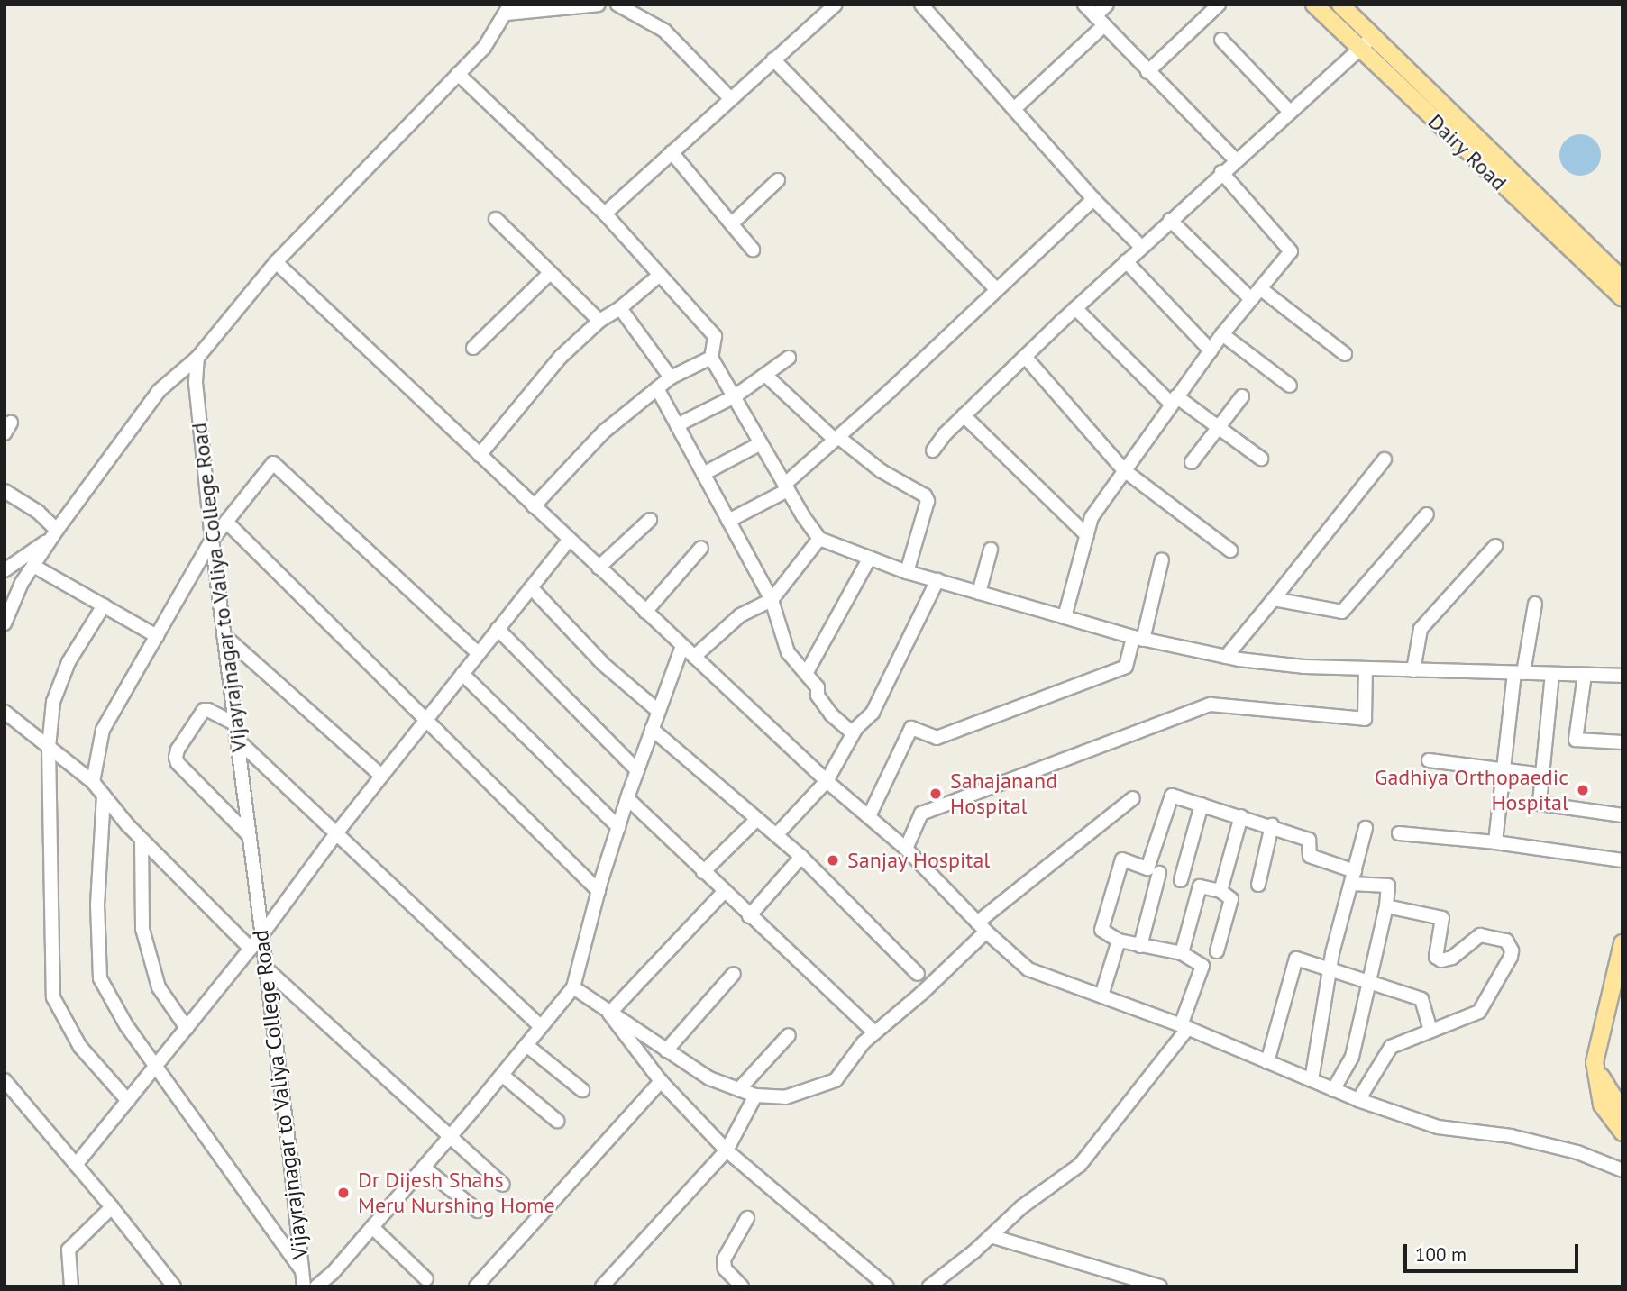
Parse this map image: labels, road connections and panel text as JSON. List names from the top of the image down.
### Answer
{
  "streets": {
    "main road": ["Dairy Road"],
    "street": ["Vijayrajnagar to Valiya College Road"]
  },
  "places": [
    "Gadhiya Orthopaedic Hospital",
    "Sahajanand Hospital",
    "Sanjay Hospital",
    "Dr Dijesh Shahs Meru Nurshing Home"
  ],
  "scale_bar": "100 m"
}
